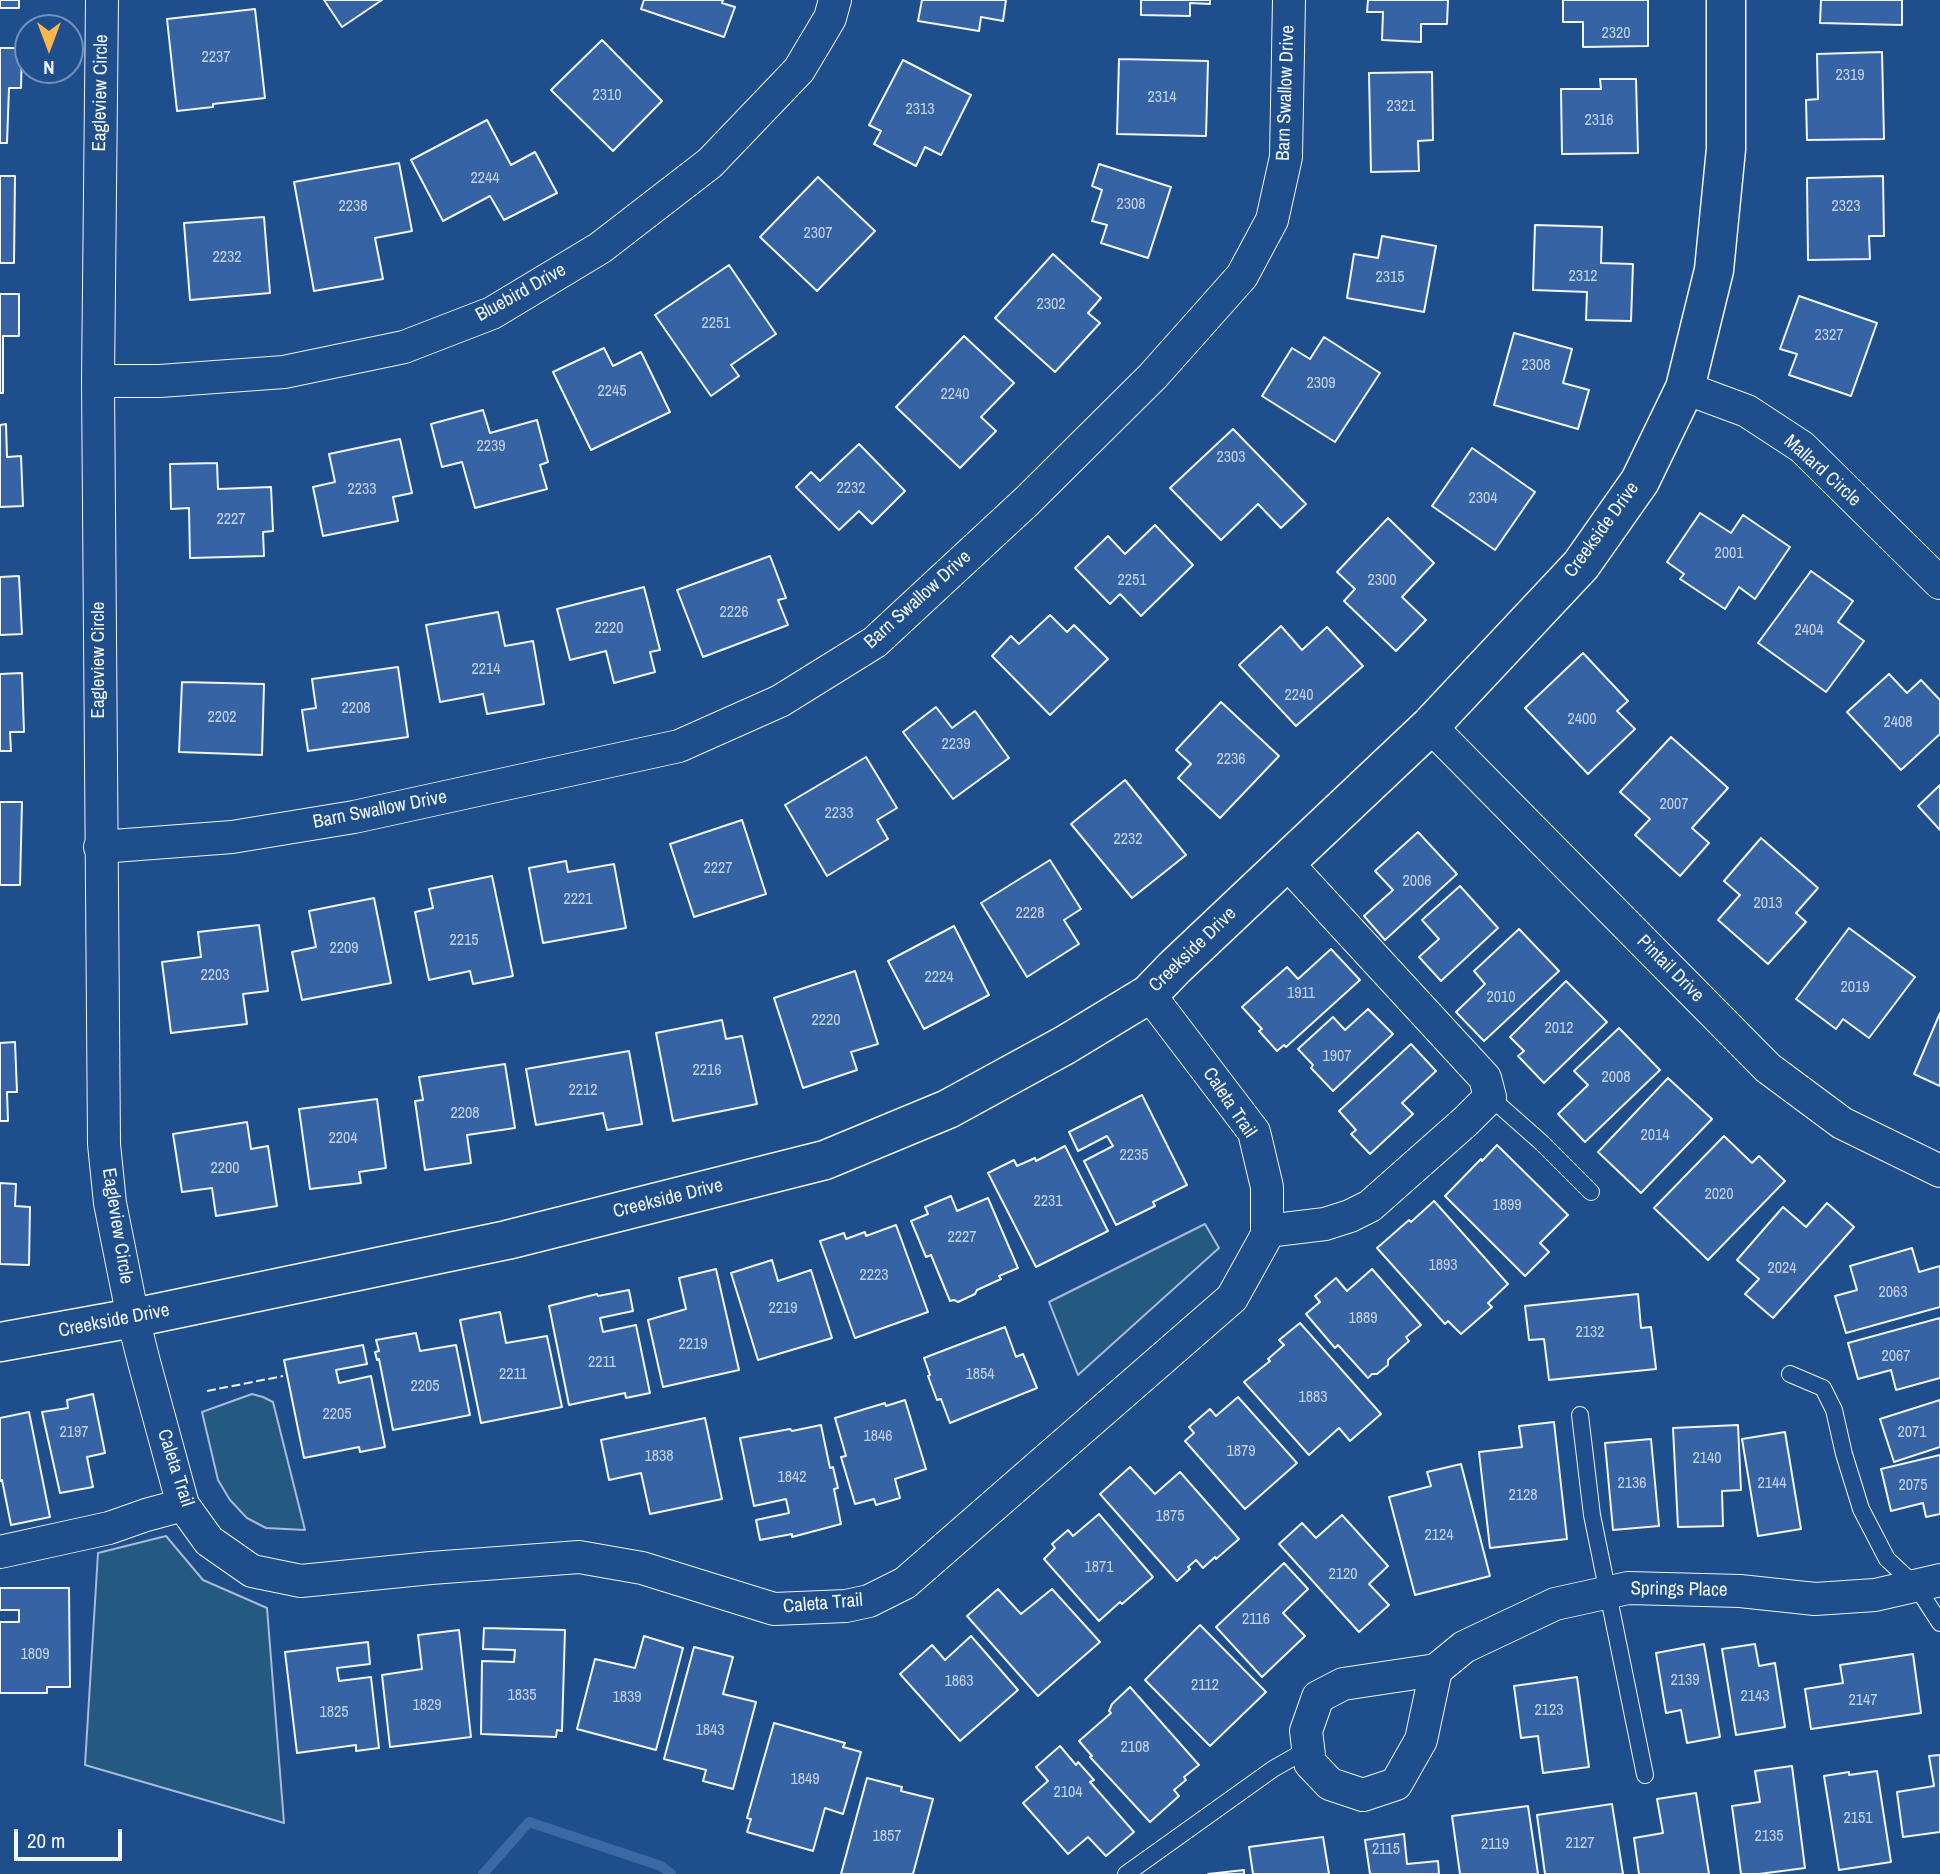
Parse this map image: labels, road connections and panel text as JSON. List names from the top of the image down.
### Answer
{
  "streets": {
    "street": [
      "Eagleview Circle",
      "Barn Swallow Drive",
      "Bluebird Drive",
      "Mallard Circle",
      "Creekside Drive",
      "Pintail Drive",
      "Caleta Trail",
      "Springs Place"
    ]
  },
  "crossings": [
    ["Eagleview Circle", "Barn Swallow Drive"],
    ["Eagleview Circle", "Bluebird Drive"],
    ["Eagleview Circle", "Creekside Drive"],
    ["Eagleview Circle", "Caleta Trail"],
    ["Mallard Circle", "Creekside Drive"],
    ["Creekside Drive", "Pintail Drive"],
    ["Creekside Drive", "Caleta Trail"]
  ],
  "house_numbers": [
    "2320",
    "2237",
    "2319",
    "2310",
    "2314",
    "2321",
    "2313",
    "2316",
    "2244",
    "2308",
    "2238",
    "2323",
    "2307",
    "2232",
    "2312",
    "2315",
    "2302",
    "2251",
    "2327",
    "2308",
    "2309",
    "2245",
    "2240",
    "2239",
    "2303",
    "2232",
    "2233",
    "2304",
    "2227",
    "2001",
    "2251",
    "2300",
    "2226",
    "2220",
    "2404",
    "2214",
    "2240",
    "2208",
    "2202",
    "2400",
    "2408",
    "2239",
    "2236",
    "2007",
    "2233",
    "2232",
    "2227",
    "2006",
    "2221",
    "2013",
    "2228",
    "2215",
    "2209",
    "2203",
    "2224",
    "2019",
    "1911",
    "2010",
    "2220",
    "2012",
    "1907",
    "2216",
    "2008",
    "2212",
    "2208",
    "2014",
    "2204",
    "2235",
    "2200",
    "2020",
    "2231",
    "1899",
    "2227",
    "1893",
    "2024",
    "2223",
    "2063",
    "2219",
    "1889",
    "2132",
    "2219",
    "2067",
    "2211",
    "2211",
    "1854",
    "2205",
    "1883",
    "2205",
    "2197",
    "2071",
    "1846",
    "1879",
    "1838",
    "2140",
    "1842",
    "2136",
    "2144",
    "2075",
    "2128",
    "1875",
    "2124",
    "1871",
    "2120",
    "2116",
    "1809",
    "2139",
    "1863",
    "2112",
    "1835",
    "2143",
    "1839",
    "2147",
    "1829",
    "2123",
    "1825",
    "1843",
    "2108",
    "1849",
    "2104",
    "2151",
    "1857",
    "2135",
    "2127",
    "2119",
    "2115"
  ],
  "scale_bar": "20 m",
  "north": "bottom"
}
